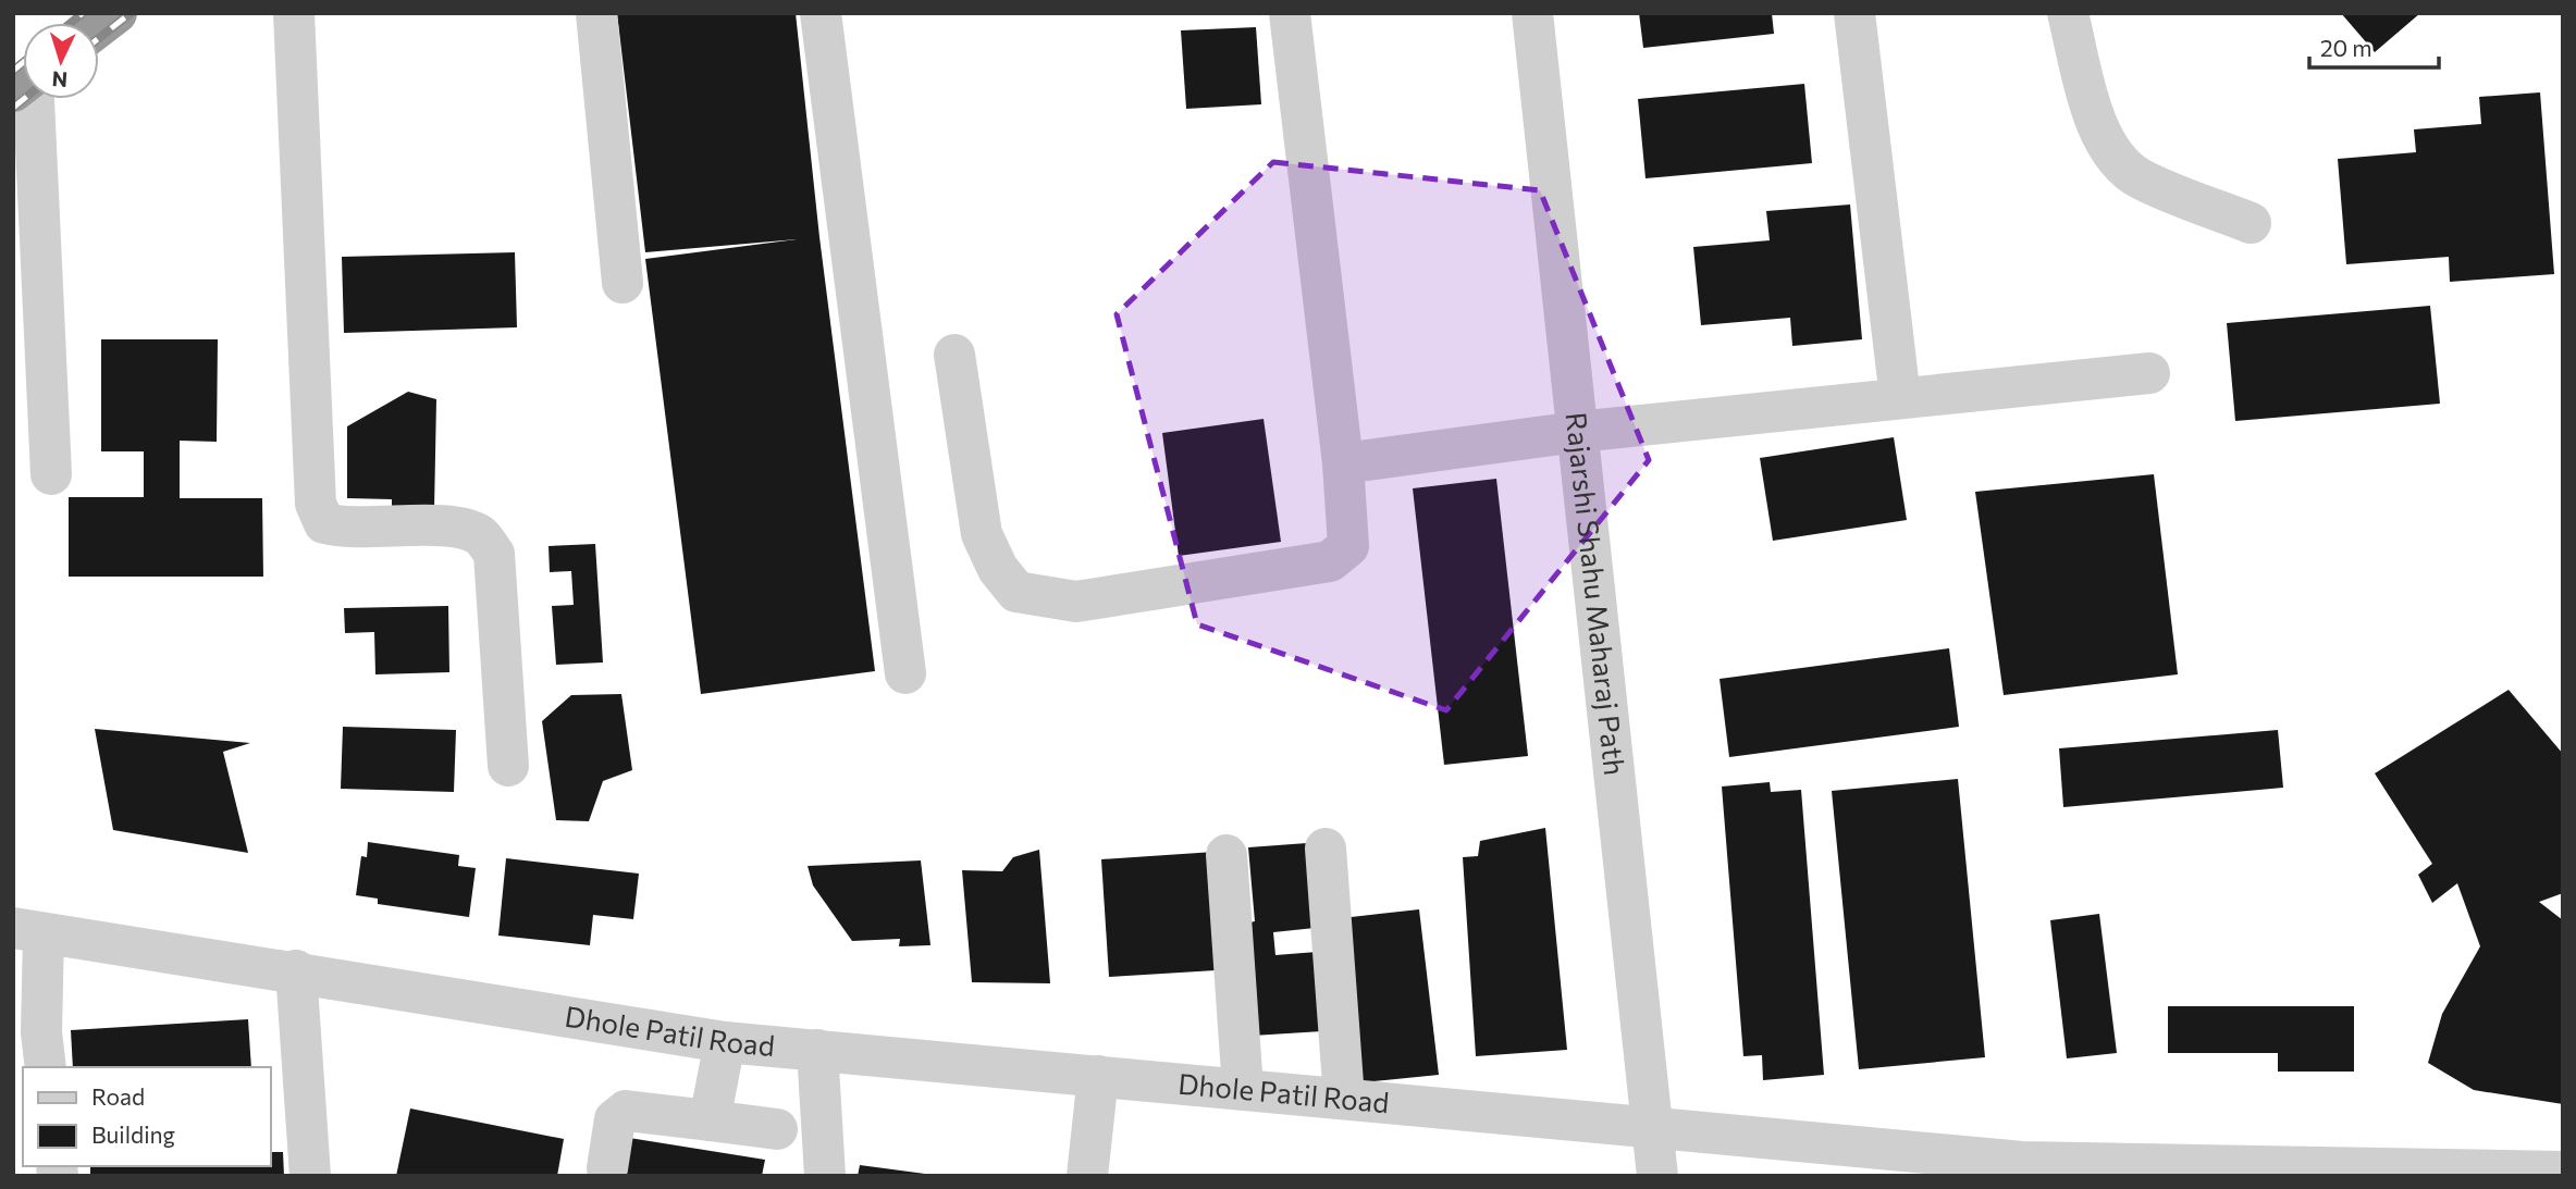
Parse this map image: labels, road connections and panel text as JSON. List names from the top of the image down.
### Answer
{
  "streets": {
    "street": ["Rajarshi Shahu Maharaj Path", "Dhole Patil Road"]
  },
  "crossings": [
    ["Rajarshi Shahu Maharaj Path", "Dhole Patil Road"]
  ],
  "legend": ["Road", "Building"],
  "scale_bar": "20 m",
  "north": "bottom"
}
